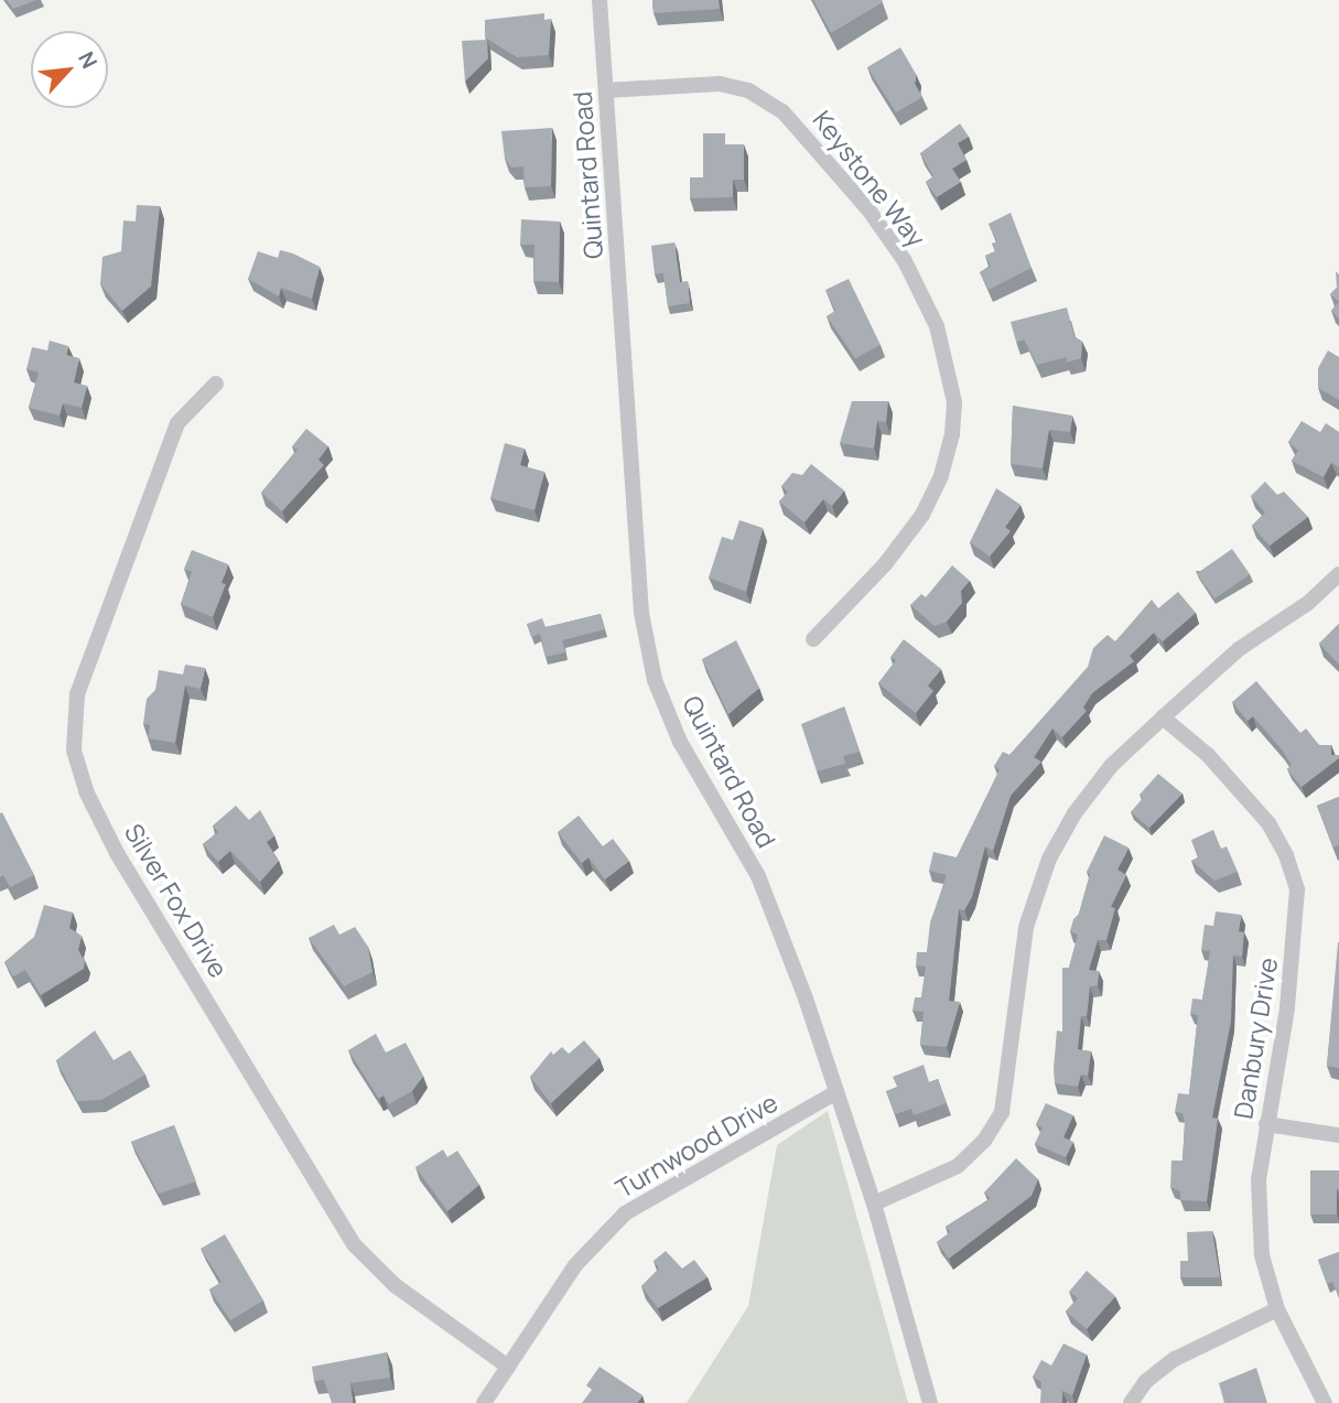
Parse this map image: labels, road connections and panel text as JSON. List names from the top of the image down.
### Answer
{
  "streets": {
    "street": [
      "Quintard Road",
      "Keystone Way",
      "Silver Fox Drive",
      "Danbury Drive",
      "Turnwood Drive"
    ]
  },
  "crossings": [
    ["Quintard Road", "Keystone Way"],
    ["Quintard Road", "Turnwood Drive"],
    ["Silver Fox Drive", "Turnwood Drive"]
  ],
  "north": "top right"
}
